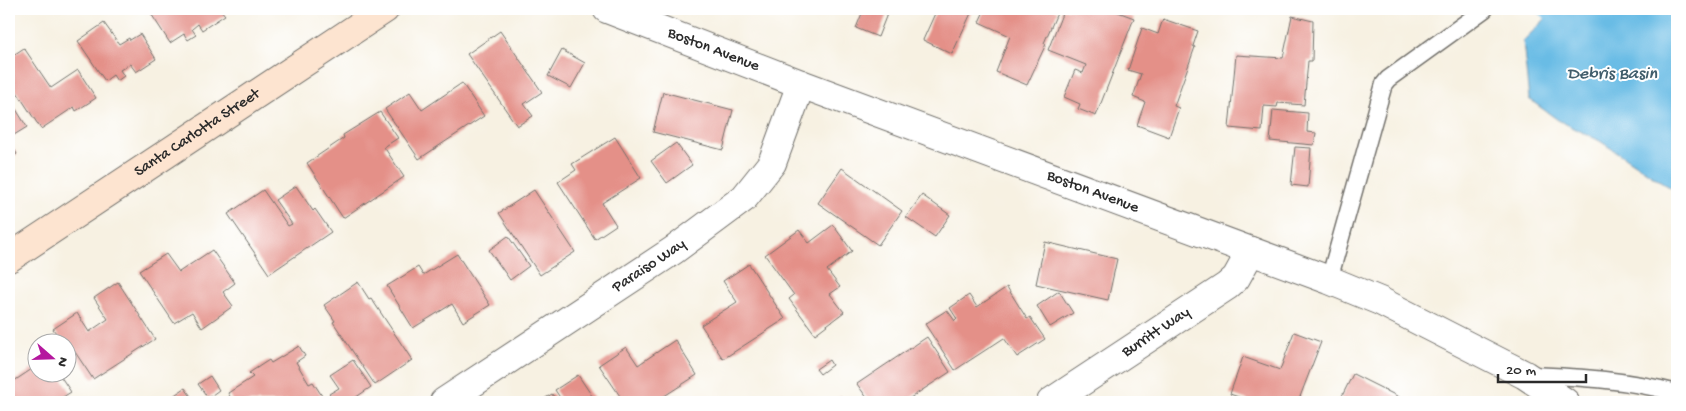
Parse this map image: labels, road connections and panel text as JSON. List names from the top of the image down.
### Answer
{
  "streets": {
    "street": [
      "Boston Avenue",
      "Santa Carlotta Street",
      "Paraiso Way",
      "Burritt Way"
    ]
  },
  "crossings": [
    ["Boston Avenue", "Paraiso Way"],
    ["Boston Avenue", "Burritt Way"]
  ],
  "water": ["Debris Basin"],
  "scale_bar": "20 m",
  "north": "right"
}
